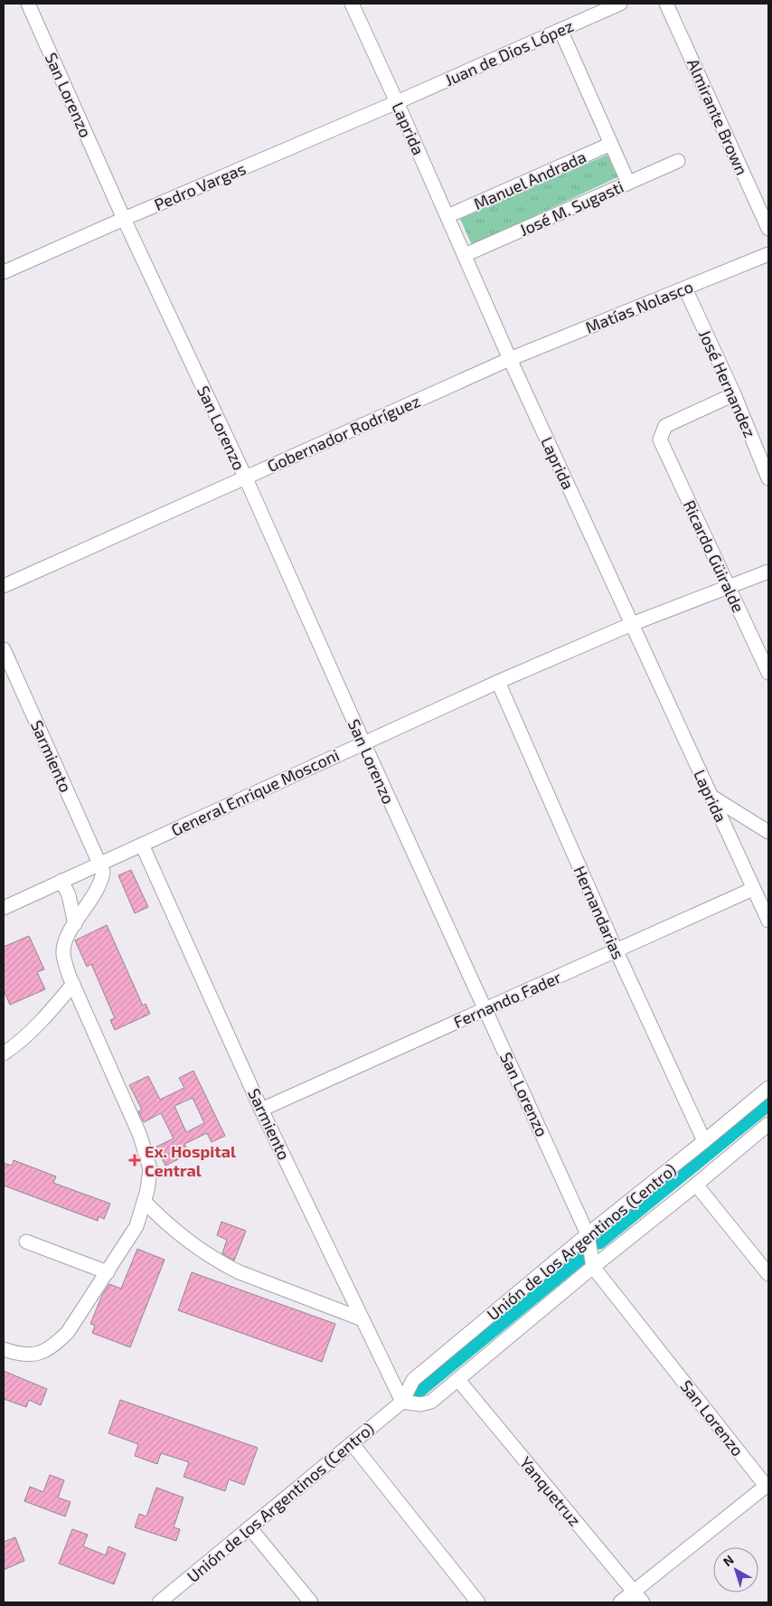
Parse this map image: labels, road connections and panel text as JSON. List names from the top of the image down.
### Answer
{
  "streets": {
    "street": [
      "Juan de Dios López",
      "San Lorenzo",
      "Almirante Brown",
      "Laprida",
      "Manuel Andrada",
      "Pedro Vargas",
      "José M. Sugasti",
      "Matías Nolasco",
      "José Hernandez",
      "Gobernador Rodríguez",
      "Ricardo Güiralde",
      "Sarmiento",
      "General Enrique Mosconi",
      "Hernandarias",
      "Fernando Fader",
      "Unión de los Argentinos (Centro)",
      "Yanquetruz"
    ]
  },
  "crossings": [
    ["Juan de Dios López", "Laprida"],
    ["Juan de Dios López", "Pedro Vargas"],
    ["San Lorenzo", "Pedro Vargas"],
    ["San Lorenzo", "Gobernador Rodríguez"],
    ["San Lorenzo", "General Enrique Mosconi"],
    ["San Lorenzo", "Fernando Fader"],
    ["San Lorenzo", "Unión de los Argentinos (Centro)"],
    ["Laprida", "Manuel Andrada"],
    ["Laprida", "Pedro Vargas"],
    ["Laprida", "José M. Sugasti"],
    ["Laprida", "Matías Nolasco"],
    ["Laprida", "Gobernador Rodríguez"],
    ["Laprida", "General Enrique Mosconi"],
    ["Laprida", "Fernando Fader"],
    ["Matías Nolasco", "José Hernandez"],
    ["Matías Nolasco", "Gobernador Rodríguez"],
    ["José Hernandez", "Ricardo Güiralde"],
    ["Ricardo Güiralde", "General Enrique Mosconi"],
    ["Sarmiento", "General Enrique Mosconi"],
    ["Sarmiento", "Fernando Fader"],
    ["Sarmiento", "Unión de los Argentinos (Centro)"],
    ["General Enrique Mosconi", "Hernandarias"],
    ["Hernandarias", "Fernando Fader"],
    ["Hernandarias", "Unión de los Argentinos (Centro)"],
    ["Unión de los Argentinos (Centro)", "Yanquetruz"]
  ],
  "places": {
    "health": ["Ex. Hospital Central"]
  },
  "north": "top left"
}
